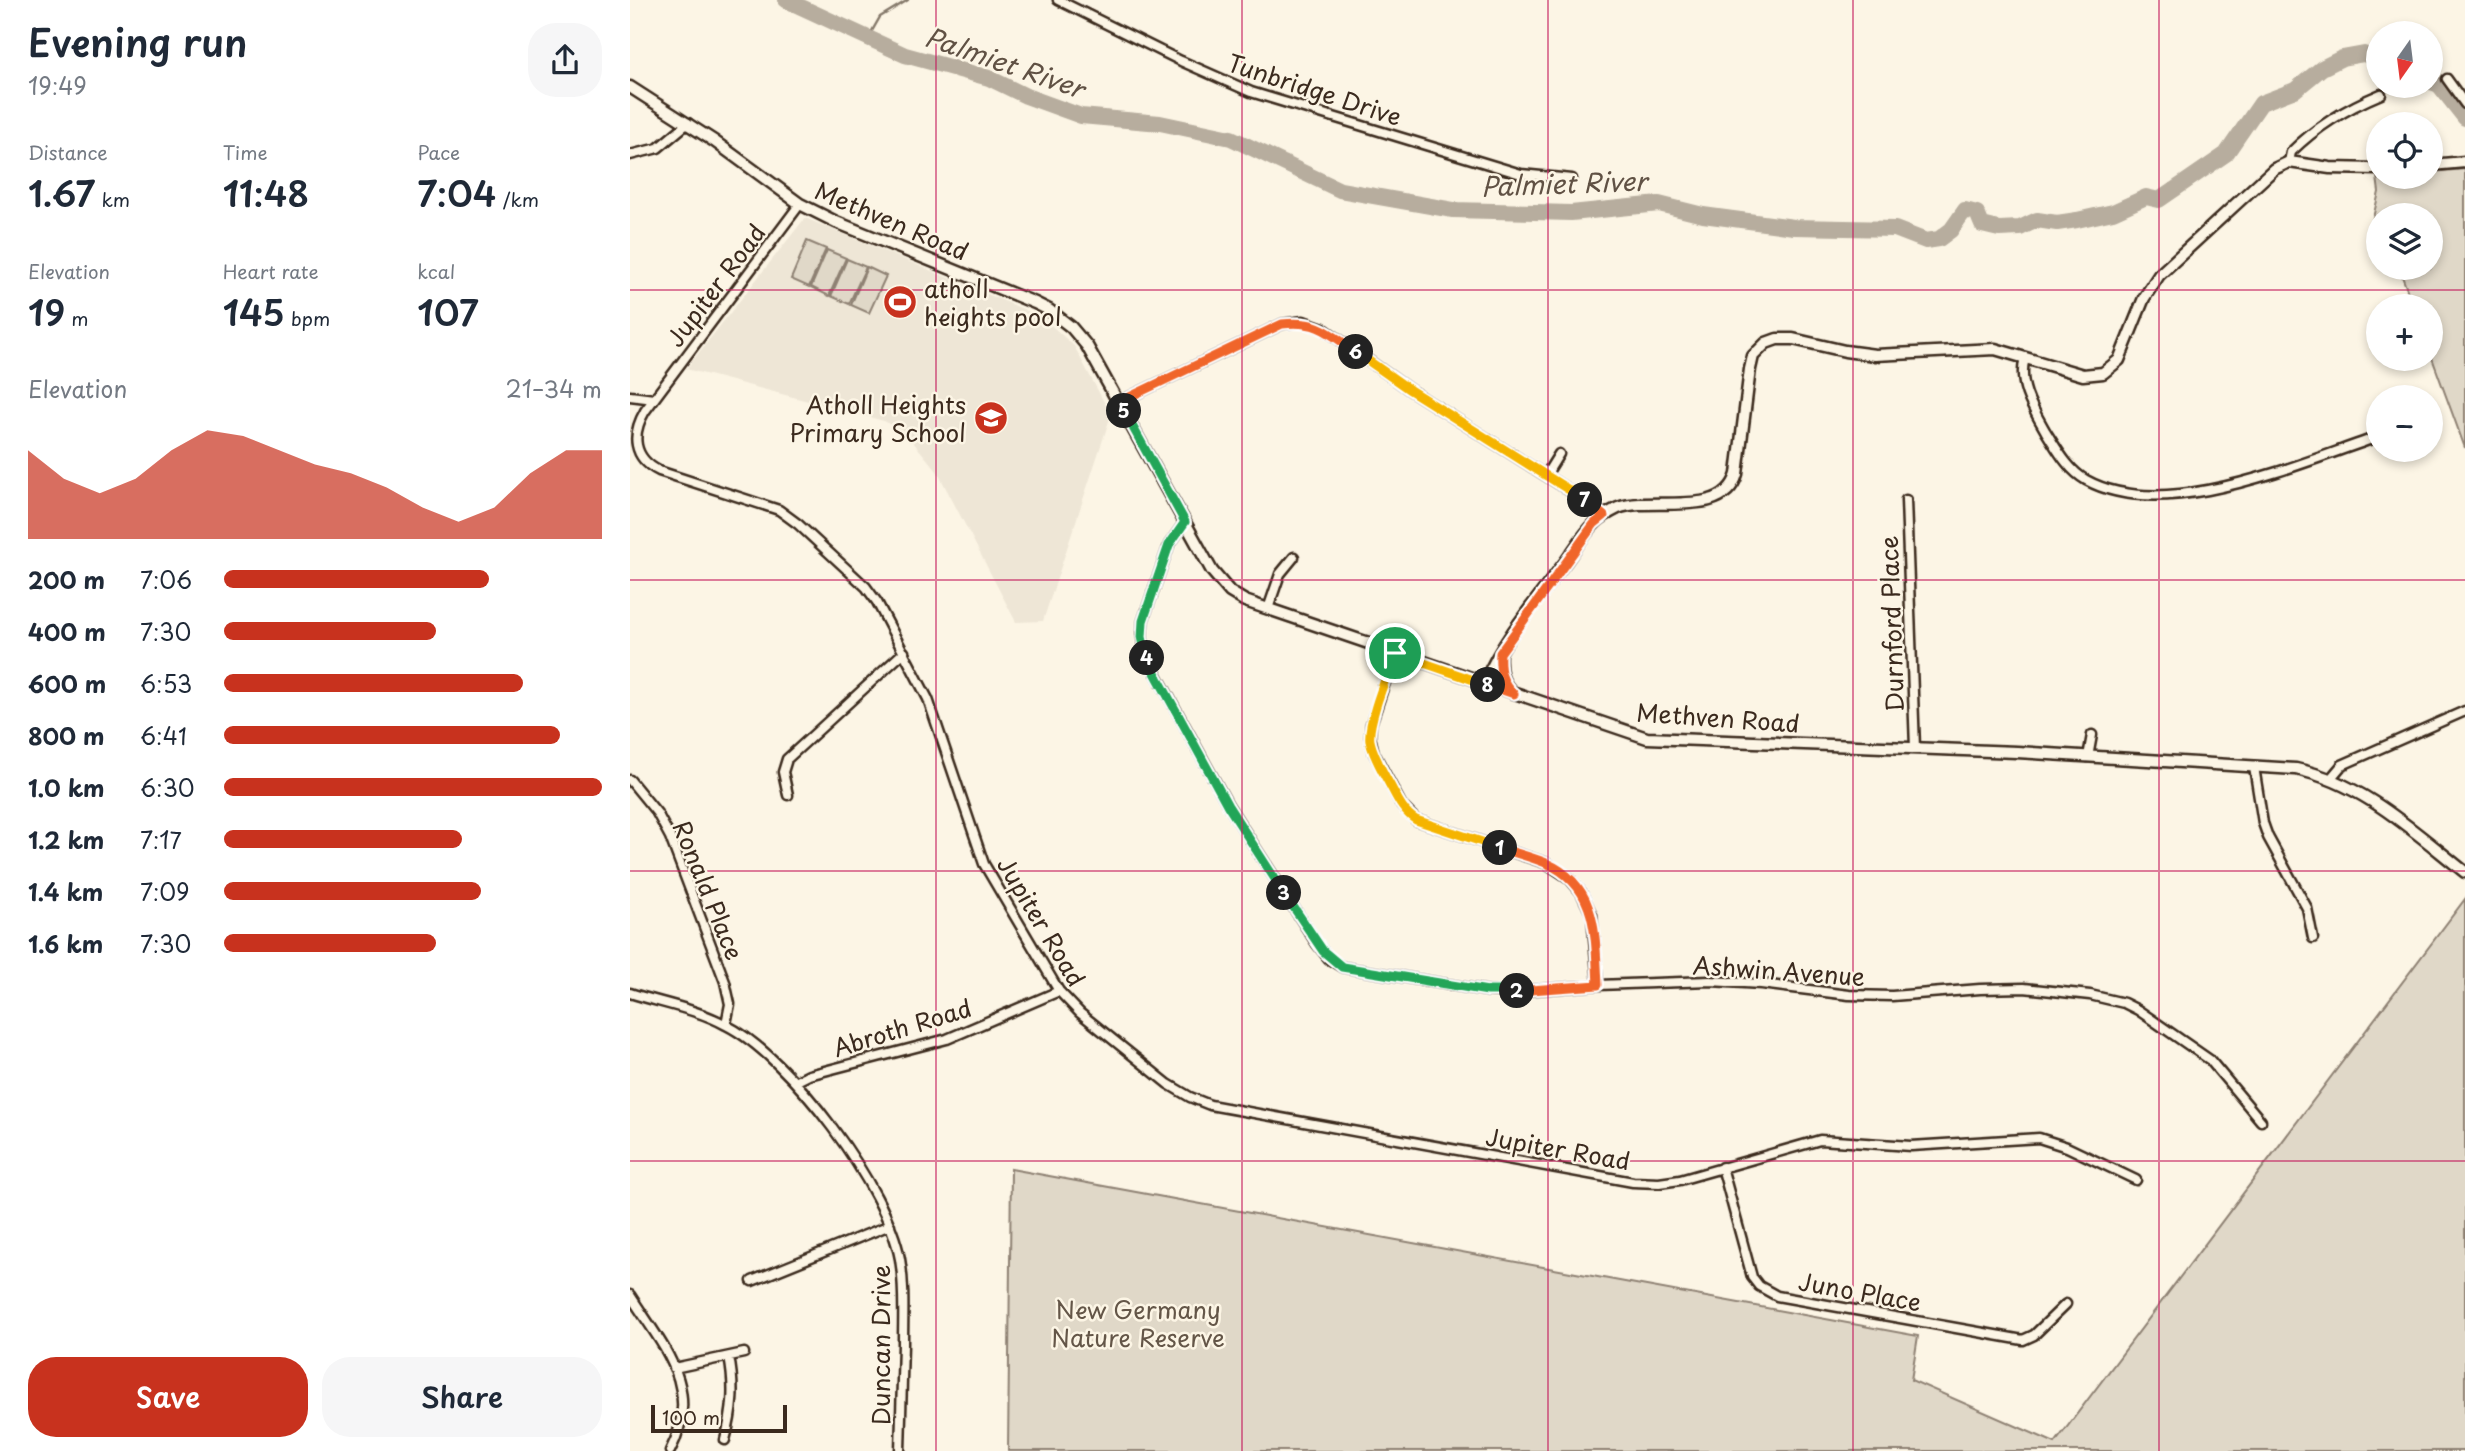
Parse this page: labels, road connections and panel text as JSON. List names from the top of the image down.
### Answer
{
  "streets": {
    "street": [
      "Tunbridge Drive",
      "Methven Road",
      "Jupiter Road",
      "Durnford Place",
      "Ronald Place",
      "Ashwin Avenue",
      "Abroth Road",
      "Juno Place",
      "Duncan Drive"
    ]
  },
  "crossings": [
    ["Methven Road", "Jupiter Road"],
    ["Methven Road", "Durnford Place"],
    ["Methven Road", "Ashwin Avenue"],
    ["Jupiter Road", "Abroth Road"],
    ["Jupiter Road", "Juno Place"],
    ["Ronald Place", "Duncan Drive"],
    ["Abroth Road", "Duncan Drive"]
  ],
  "water": ["Palmiet River"],
  "parks": ["New Germany Nature Reserve"],
  "places": {
    "sports": ["atholl heights pool"],
    "school or university": ["Atholl Heights Primary School"]
  },
  "scale_bar": "100 m",
  "north": "bottom",
  "page": {
    "heading": ["Evening run", "19:49"],
    "map_buttons": ["+", "−"],
    "stats": [
      ["Distance", "1.67 km"],
      ["Time", "11:48"],
      ["Pace", "7:04 /km"],
      ["Elevation", "19 m"],
      ["Heart rate", "145 bpm"],
      ["kcal", "107"]
    ],
    "pins": [
      "6",
      "5",
      "7",
      "4",
      "8",
      "1",
      "3",
      "2"
    ],
    "chart": ["Elevation", "21–34 m"],
    "list": [
      {
        "name": "200 m",
        "note": "7:06"
      },
      {
        "name": "400 m",
        "note": "7:30"
      },
      {
        "name": "600 m",
        "note": "6:53"
      },
      {
        "name": "800 m",
        "note": "6:41"
      },
      {
        "name": "1.0 km",
        "note": "6:30"
      },
      {
        "name": "1.2 km",
        "note": "7:17"
      },
      {
        "name": "1.4 km",
        "note": "7:09"
      },
      {
        "name": "1.6 km",
        "note": "7:30"
      }
    ],
    "buttons": ["Save", "Share"],
    "scale": "100 m"
  }
}
